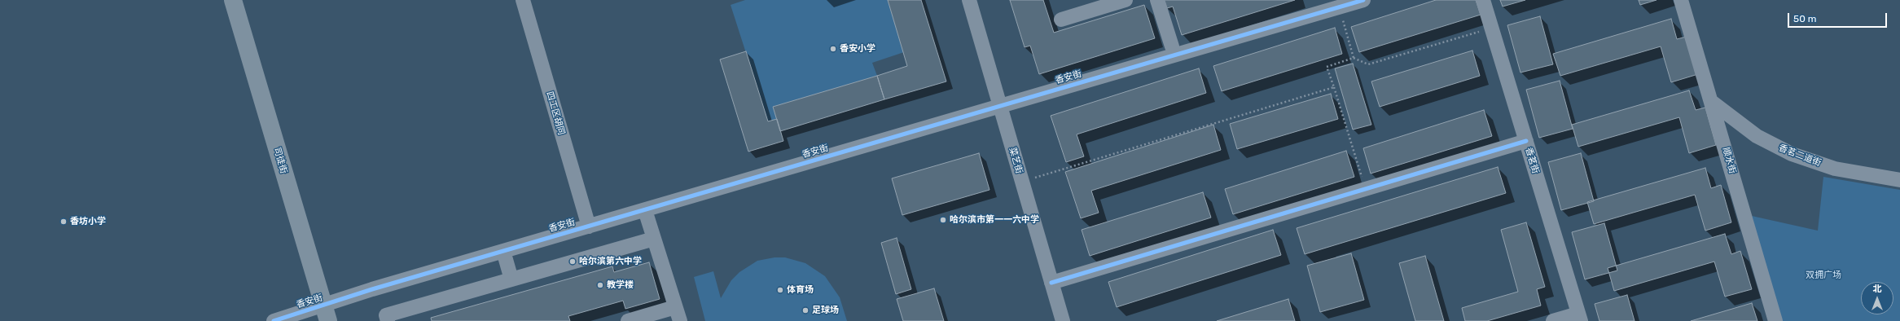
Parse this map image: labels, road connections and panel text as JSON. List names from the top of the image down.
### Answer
{
  "streets": {
    "main road": ["司徒街"],
    "street": [
      "香安街",
      "四工区胡同",
      "香茗二道街",
      "菜艺街",
      "香茗街",
      "顺水街"
    ]
  },
  "crossings": [
    ["香安街", "四工区胡同"],
    ["香安街", "司徒街"],
    ["香安街", "菜艺街"],
    ["香茗二道街", "顺水街"]
  ],
  "parks": ["双拥广场"],
  "places": [
    "香安小学",
    "哈尔滨市第一一六中学",
    "香坊小学",
    "哈尔滨第六中学",
    "教学楼",
    "体育场",
    "足球场"
  ],
  "scale_bar": "50 m",
  "north": "top"
}
